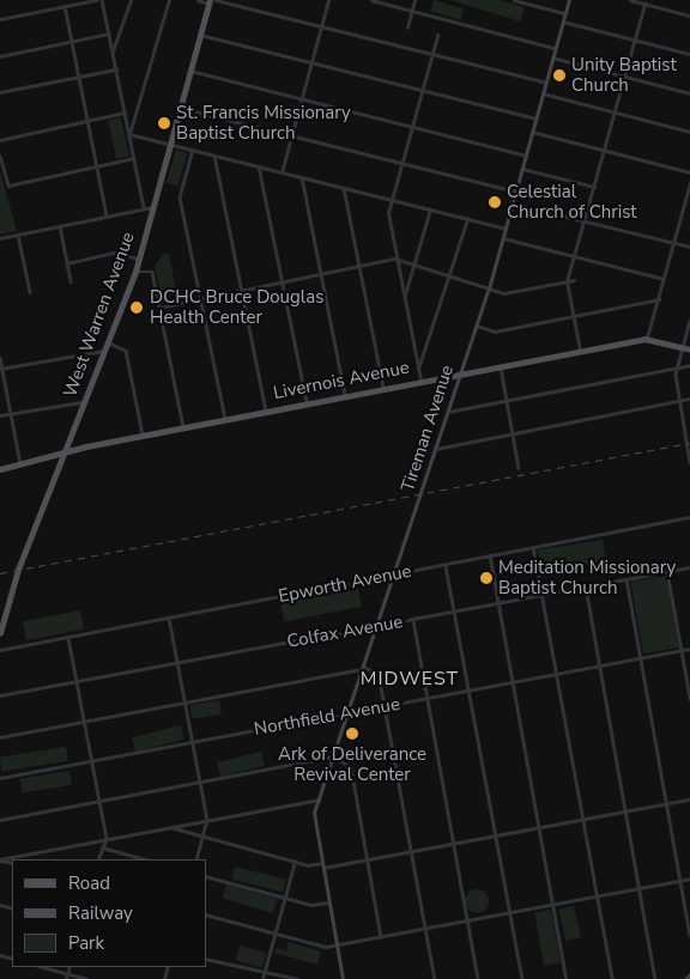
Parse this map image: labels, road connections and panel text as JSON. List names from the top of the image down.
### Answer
{
  "streets": {
    "main road": ["West Warren Avenue", "Livernois Avenue"],
    "street": [
      "Tireman Avenue",
      "Epworth Avenue",
      "Colfax Avenue",
      "Northfield Avenue"
    ]
  },
  "crossings": [
    ["West Warren Avenue", "Livernois Avenue"],
    ["Livernois Avenue", "Tireman Avenue"],
    ["Tireman Avenue", "Epworth Avenue"],
    ["Tireman Avenue", "Colfax Avenue"],
    ["Tireman Avenue", "Northfield Avenue"]
  ],
  "districts": ["MIDWEST"],
  "places": [
    "Unity Baptist Church",
    "St. Francis Missionary Baptist Church",
    "Celestial Church of Christ",
    "DCHC Bruce Douglas Health Center",
    "Meditation Missionary Baptist Church",
    "Ark of Deliverance Revival Center"
  ],
  "legend": ["Road", "Railway", "Park"]
}
